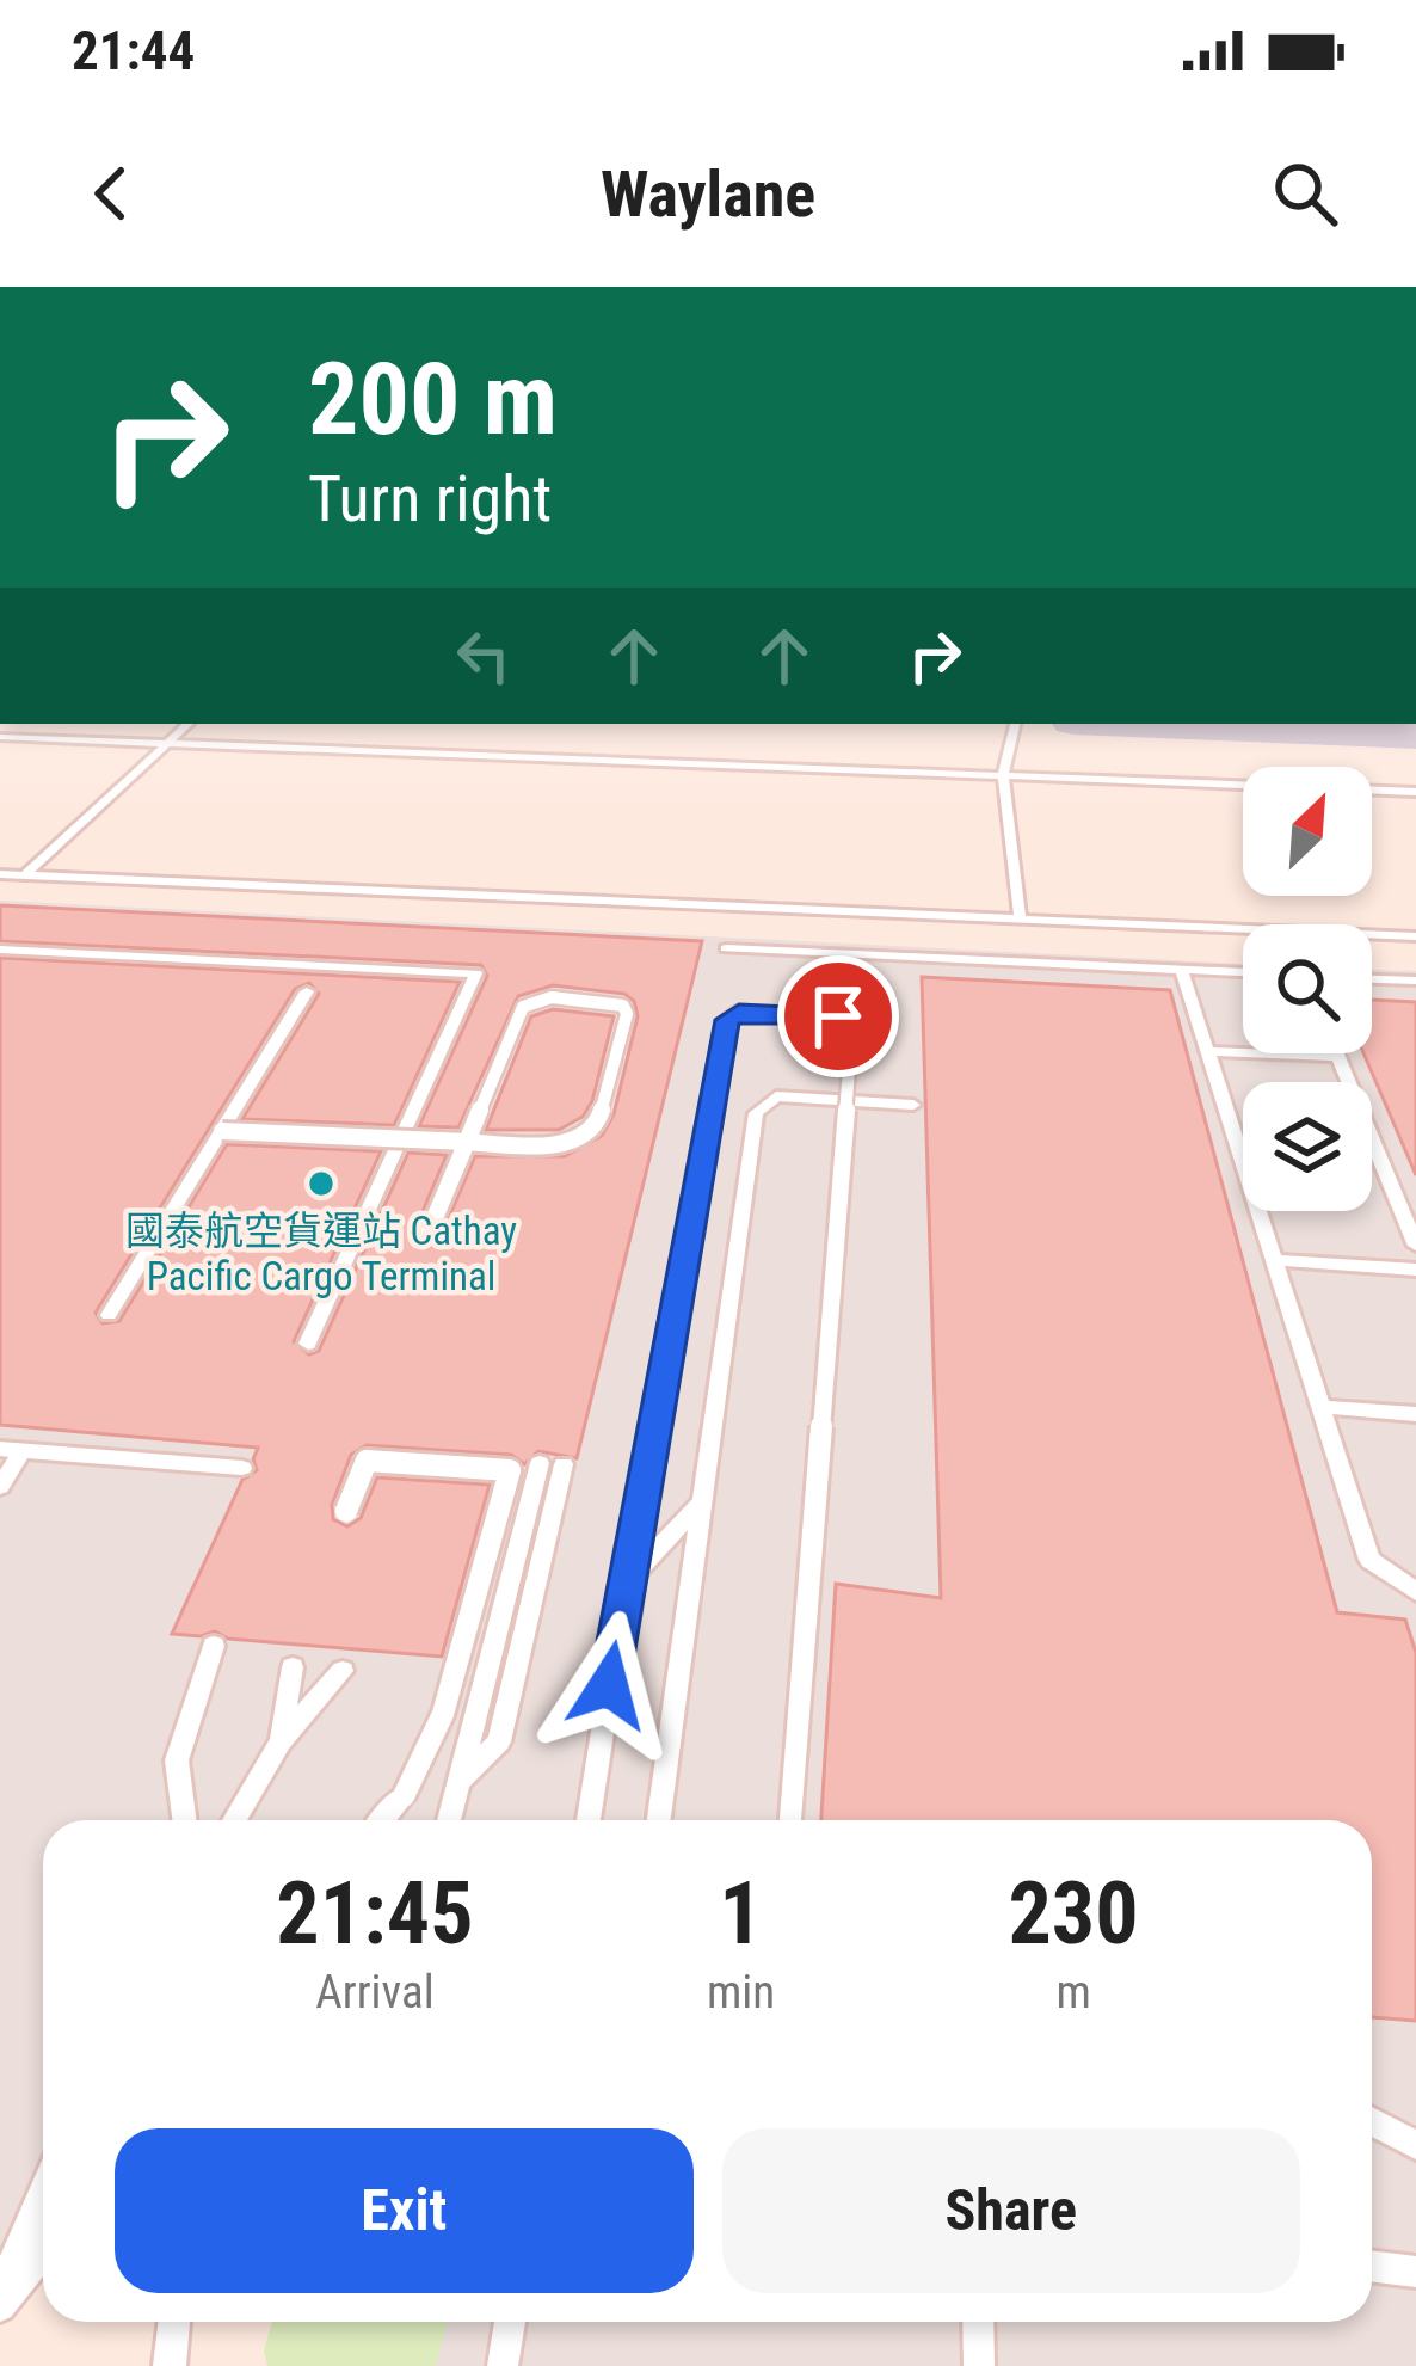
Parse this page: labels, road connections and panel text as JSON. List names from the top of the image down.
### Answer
{
  "places": ["國泰航空貨運站 Cathay Pacific Cargo Terminal"],
  "north": "top right",
  "page": {
    "status": "21:44",
    "header": "Waylane",
    "turn": ["200 m", "Turn right"],
    "eta": [
      "21:45",
      "Arrival",
      "1",
      "min",
      "230",
      "m"
    ],
    "buttons": ["Exit", "Share"]
  }
}
